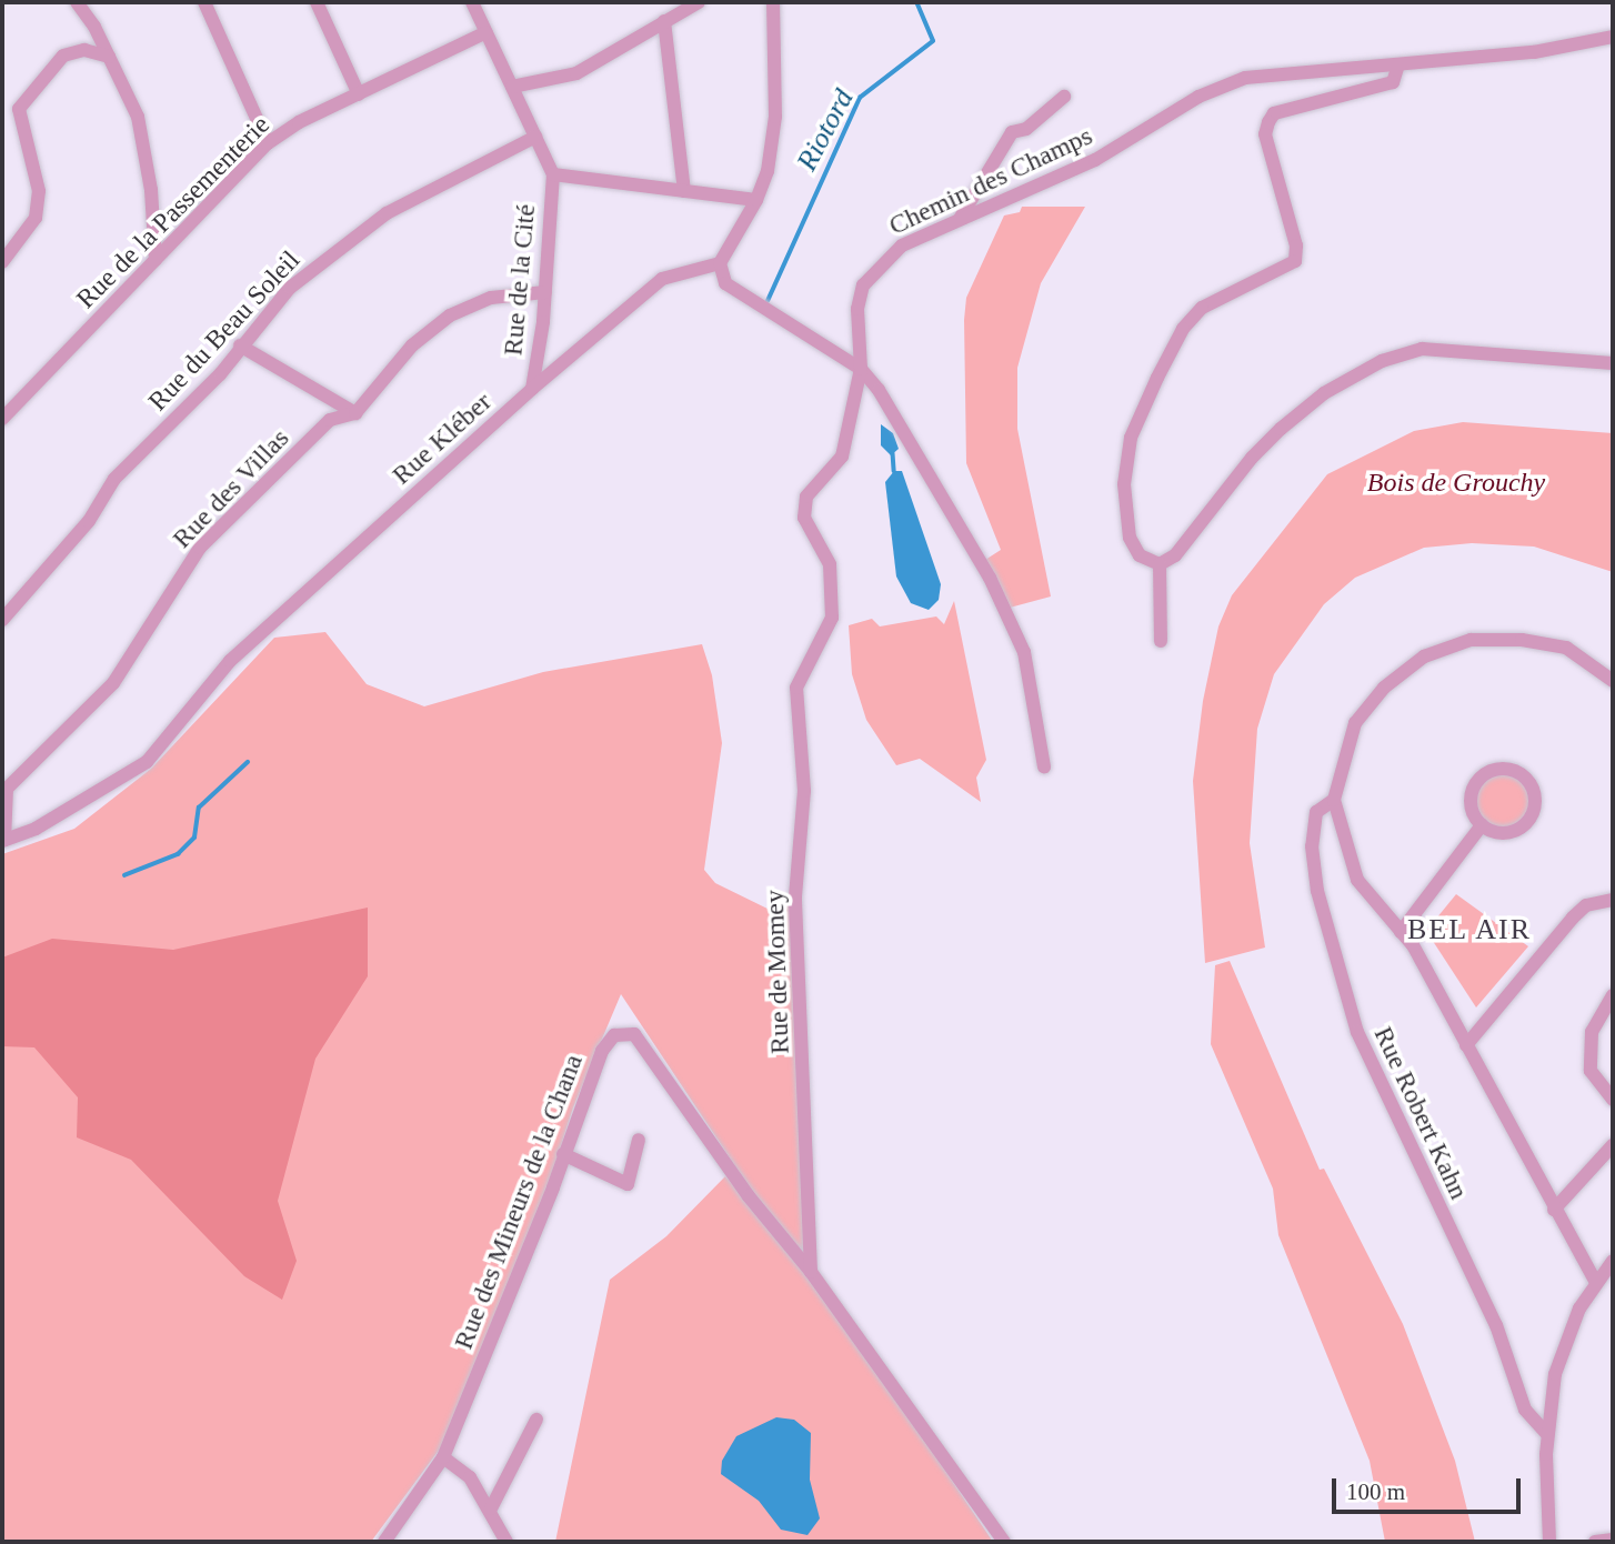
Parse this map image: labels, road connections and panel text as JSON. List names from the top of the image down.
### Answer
{
  "streets": {
    "street": [
      "Chemin des Champs",
      "Rue de la Passementerie",
      "Rue de la Cité",
      "Rue du Beau Soleil",
      "Rue Kléber",
      "Rue des Villas",
      "Rue de Momey",
      "Rue Robert Kahn",
      "Rue des Mineurs de la Chana"
    ]
  },
  "crossings": [
    ["Chemin des Champs", "Rue de Momey"],
    ["Rue de la Cité", "Rue Kléber"],
    ["Rue de la Cité", "Rue des Villas"],
    ["Rue Kléber", "Rue des Villas"],
    ["Rue de Momey", "Rue des Mineurs de la Chana"]
  ],
  "districts": ["BEL AIR"],
  "water": ["Riotord"],
  "parks": ["Bois de Grouchy"],
  "scale_bar": "100 m"
}
